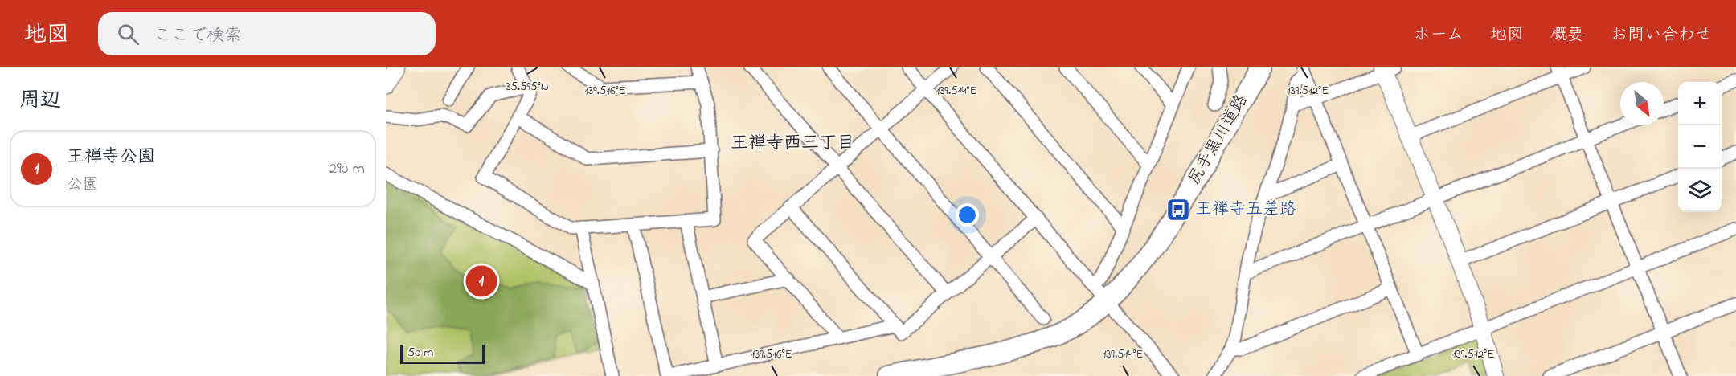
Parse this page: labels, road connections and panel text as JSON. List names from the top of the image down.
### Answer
{
  "streets": {
    "main road": ["尻手黒川道路"]
  },
  "districts": ["王禅寺西三丁目"],
  "places": {
    "bus stop": ["王禅寺五差路"]
  },
  "scale_bar": "50 m",
  "north": "bottom right",
  "page": {
    "header": "地図",
    "search": "ここで検索",
    "nav": [
      "ホーム",
      "地図",
      "概要",
      "お問い合わせ"
    ],
    "heading": "周辺",
    "map_buttons": ["+", "−"],
    "list": [
      {
        "mark": "1",
        "name": "王禅寺公園",
        "note": "公園",
        "value": "290 m"
      }
    ],
    "pins": "1",
    "scale": "50 m"
  },
  "coordinates": [
    "35.595°N",
    "139.516°E",
    "139.514°E",
    "139.512°E"
  ]
}
